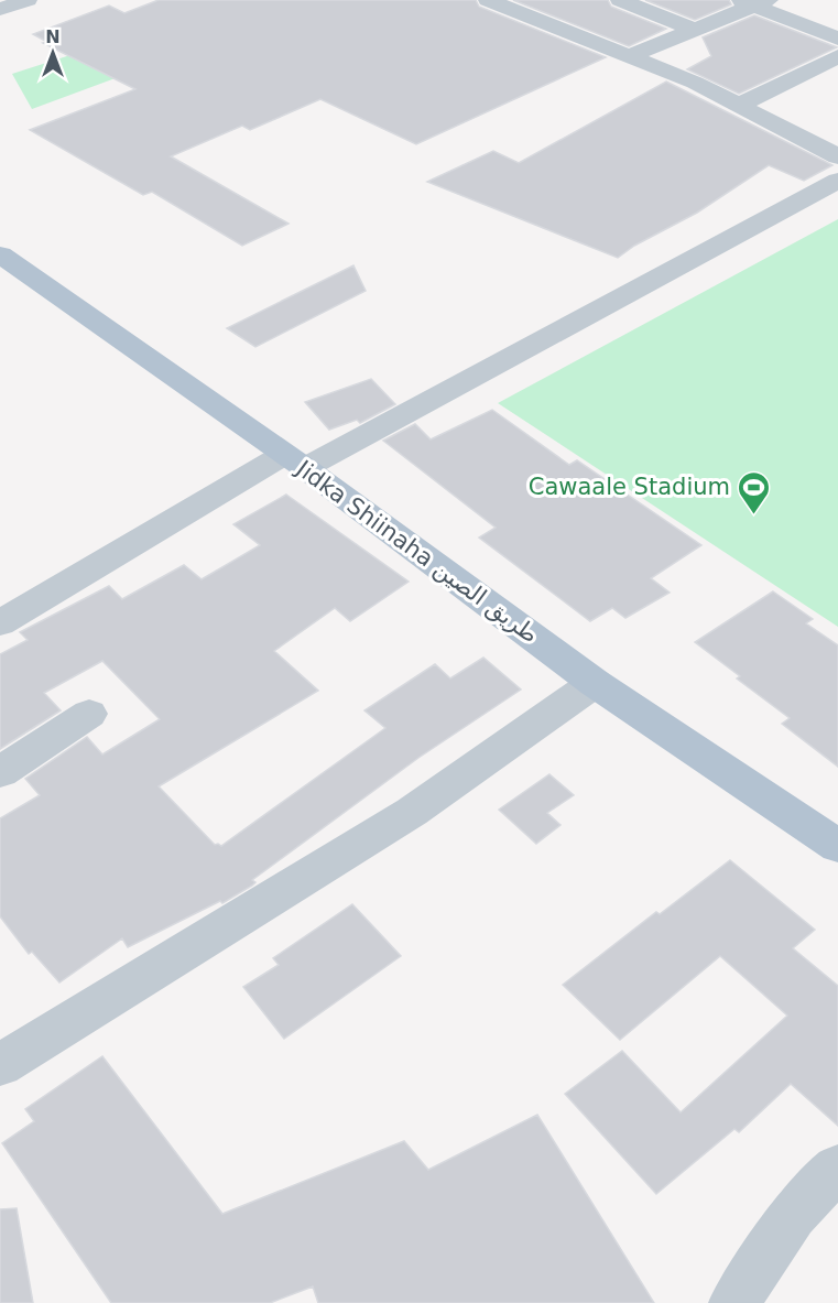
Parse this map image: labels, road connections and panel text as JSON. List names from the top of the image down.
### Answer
{
  "streets": {
    "main road": ["Jidka Shiinaha طريق الصين"]
  },
  "places": {
    "sports": ["Cawaale Stadium"]
  },
  "north": "top"
}
